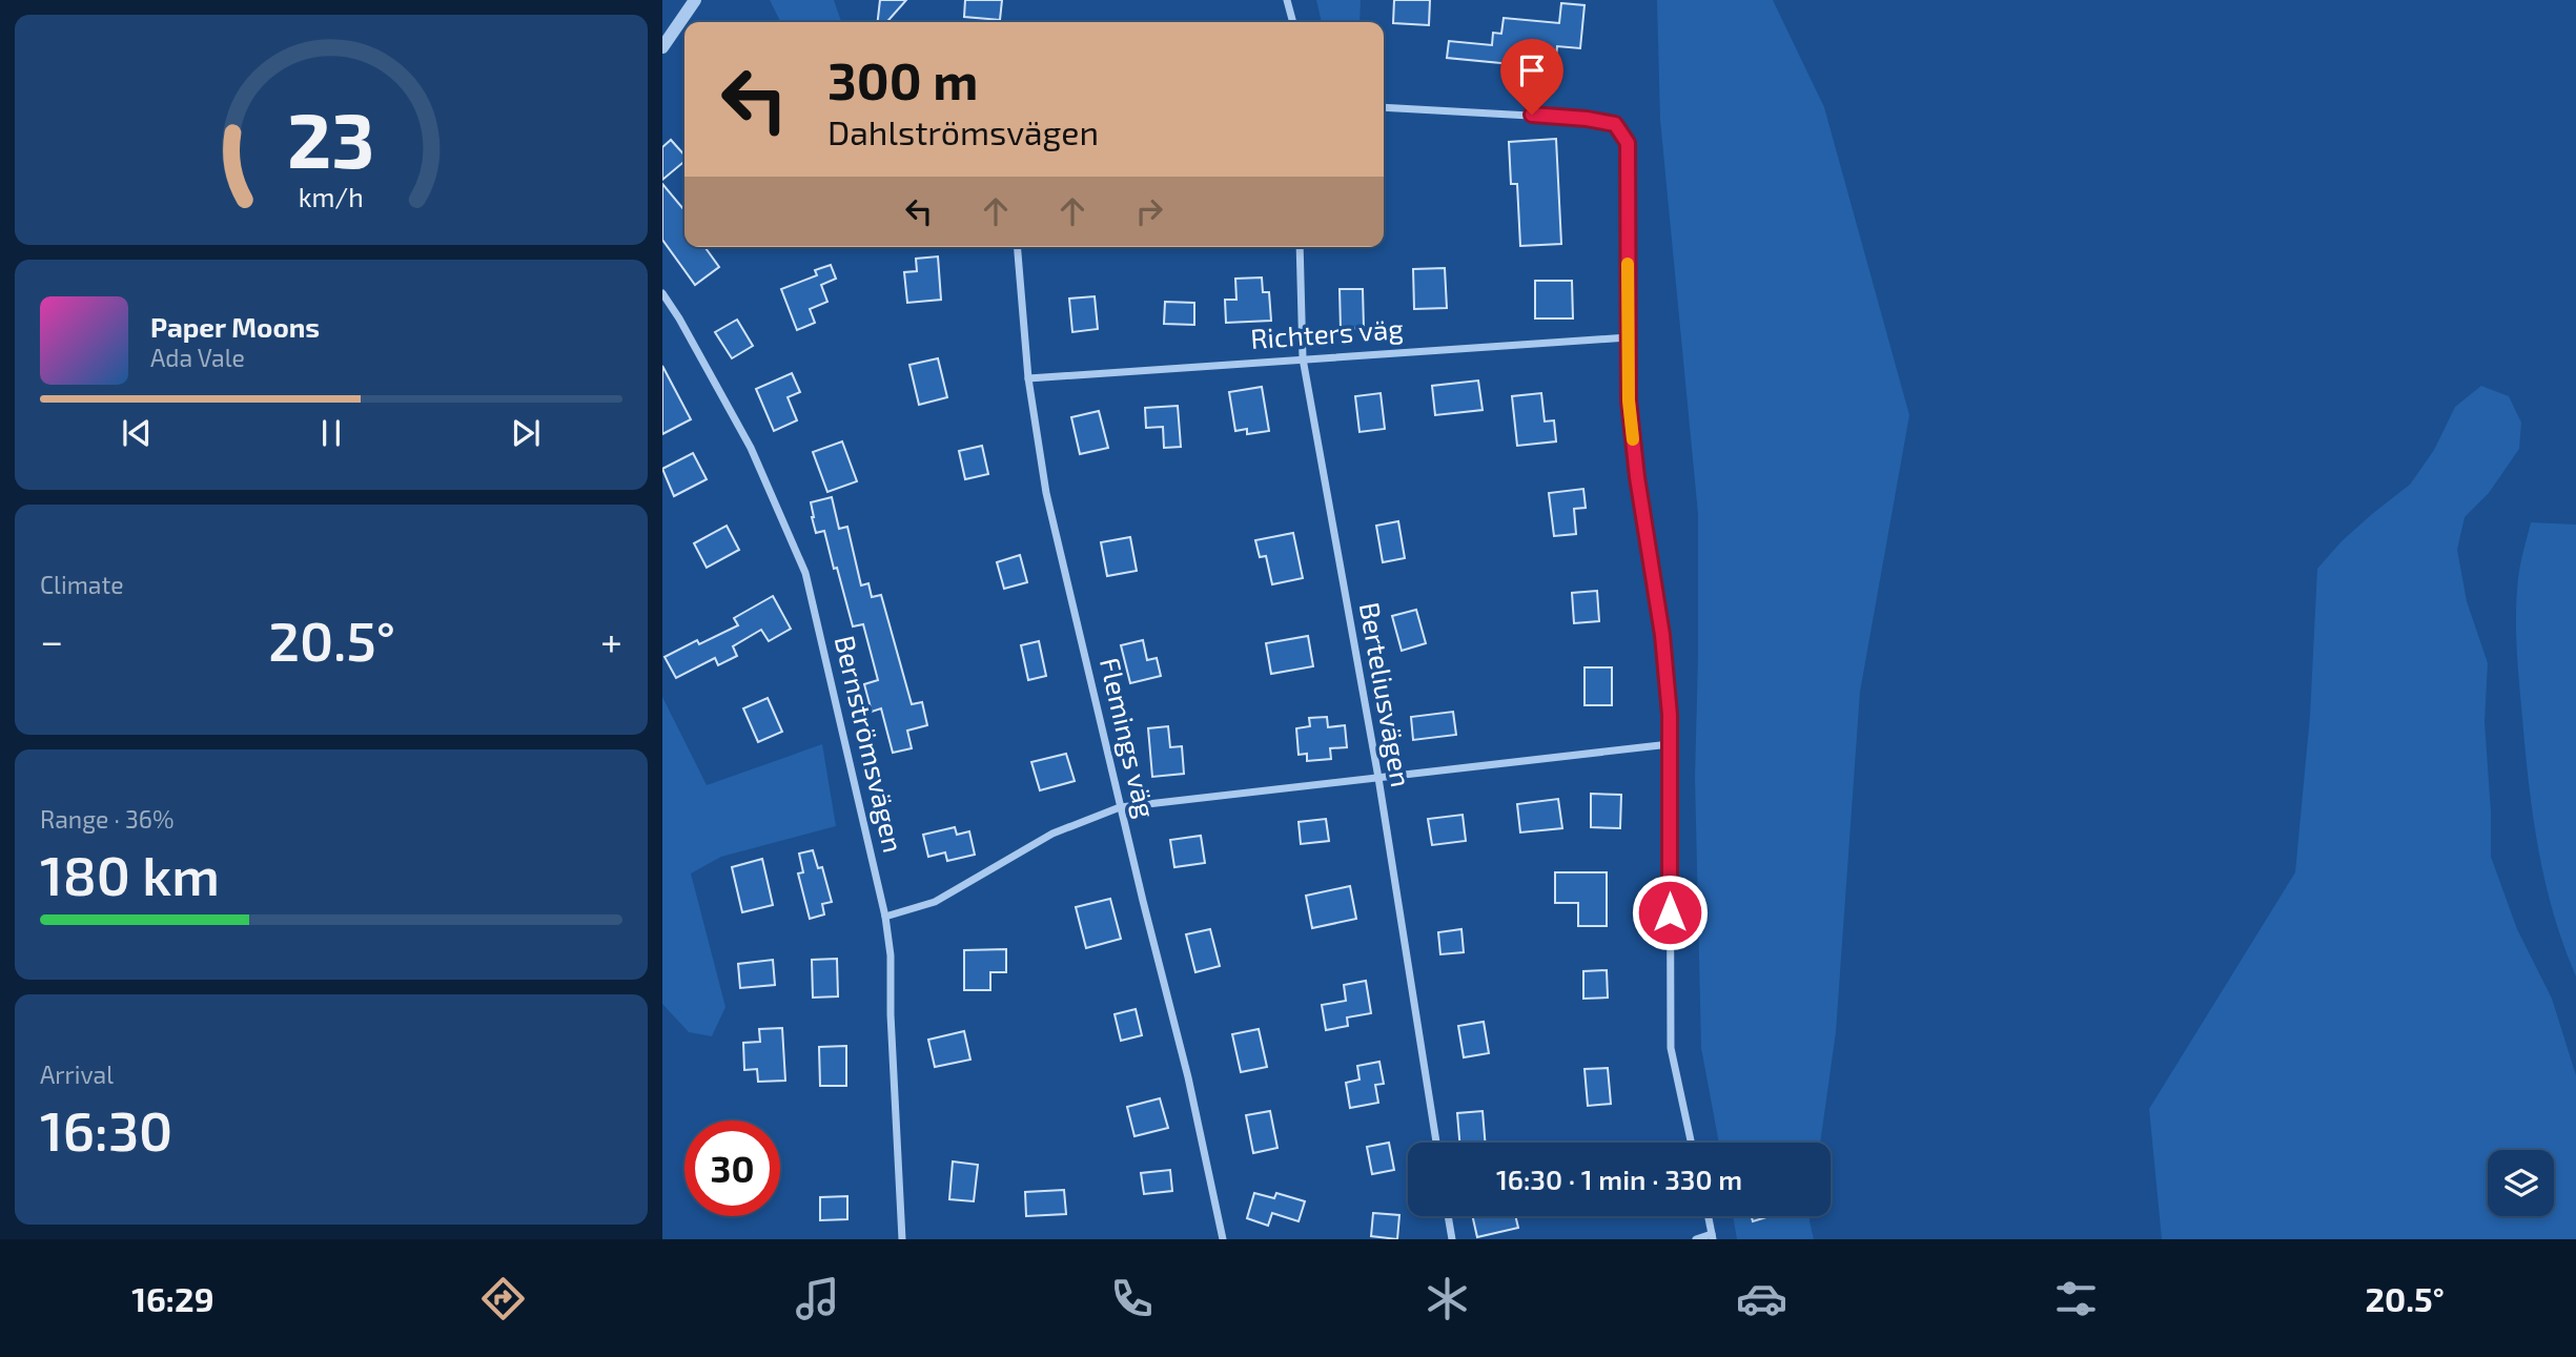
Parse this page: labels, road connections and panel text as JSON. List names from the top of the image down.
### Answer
{
  "streets": {
    "street": [
      "Richters väg",
      "Berteliusvägen",
      "Flemings väg",
      "Bernströmsvägen"
    ]
  },
  "crossings": [
    ["Richters väg", "Berteliusvägen"],
    ["Richters väg", "Flemings väg"]
  ],
  "page": {
    "turn": ["300 m", "Dahlströmsvägen"],
    "song": ["Paper Moons", "Ada Vale"],
    "tile": [
      "Climate",
      ["Range · 36%", "180 km"],
      ["Arrival", "16:30"]
    ],
    "heat": ["−", "20.5°", "+"],
    "limit": "30",
    "trip": "16:30 · 1 min · 330 m",
    "tabs": ["16:29", "20.5°"],
    "gauge": ["23", "km/h"]
  }
}
